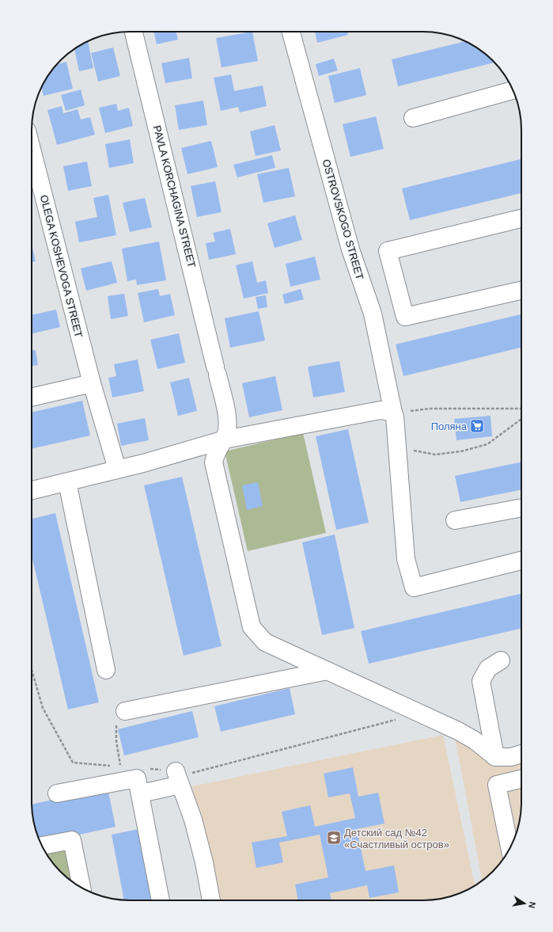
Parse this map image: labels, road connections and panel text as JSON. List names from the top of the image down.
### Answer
{
  "streets": {
    "street": ["PAVLA KORCHAGINA STREET", "OSTROVSKOGO STREET", "OLEGA KOSHEVOGA STREET"]
  },
  "places": {
    "supermarket": ["Поляна"],
    "school or university": ["Детский сад №42 «Счастливый остров»"]
  },
  "north": "right"
}
